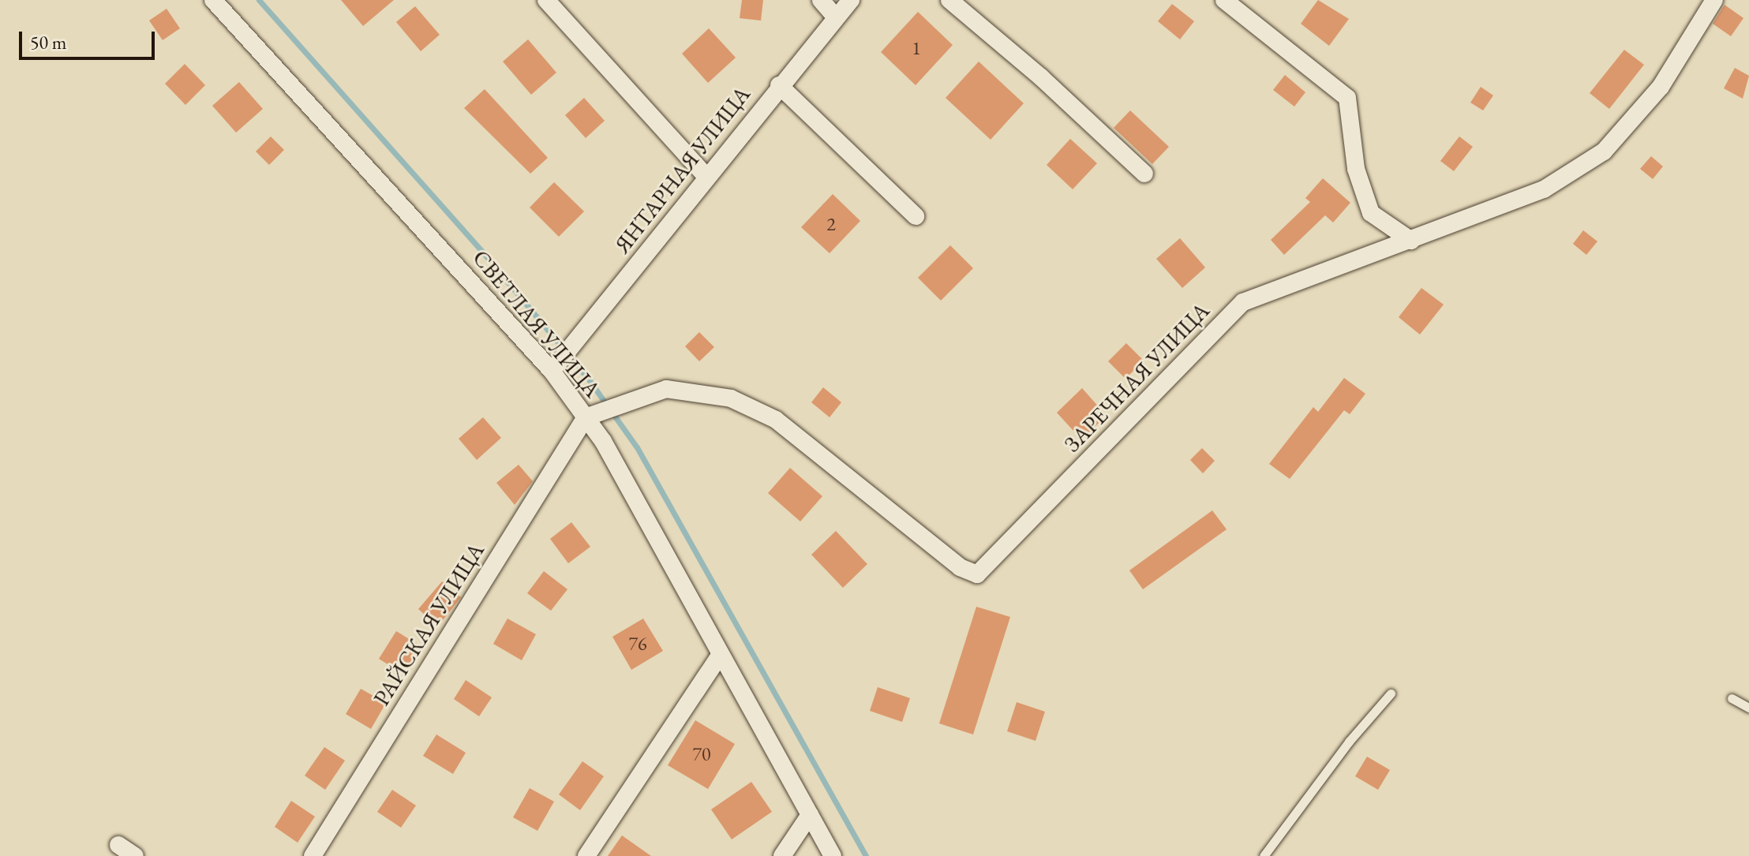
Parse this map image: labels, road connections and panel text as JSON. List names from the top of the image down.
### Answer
{
  "streets": {
    "street": [
      "ЯНТАРНАЯ УЛИЦА",
      "СВЕТЛАЯ УЛИЦА",
      "ЗАРЕЧНАЯ УЛИЦА",
      "РАЙСКАЯ УЛИЦА"
    ]
  },
  "crossings": [
    ["ЯНТАРНАЯ УЛИЦА", "СВЕТЛАЯ УЛИЦА"],
    ["СВЕТЛАЯ УЛИЦА", "ЗАРЕЧНАЯ УЛИЦА"],
    ["СВЕТЛАЯ УЛИЦА", "РАЙСКАЯ УЛИЦА"],
    ["ЗАРЕЧНАЯ УЛИЦА", "РАЙСКАЯ УЛИЦА"]
  ],
  "house_numbers": [
    "1",
    "2",
    "76",
    "70"
  ],
  "scale_bar": "50 m"
}
